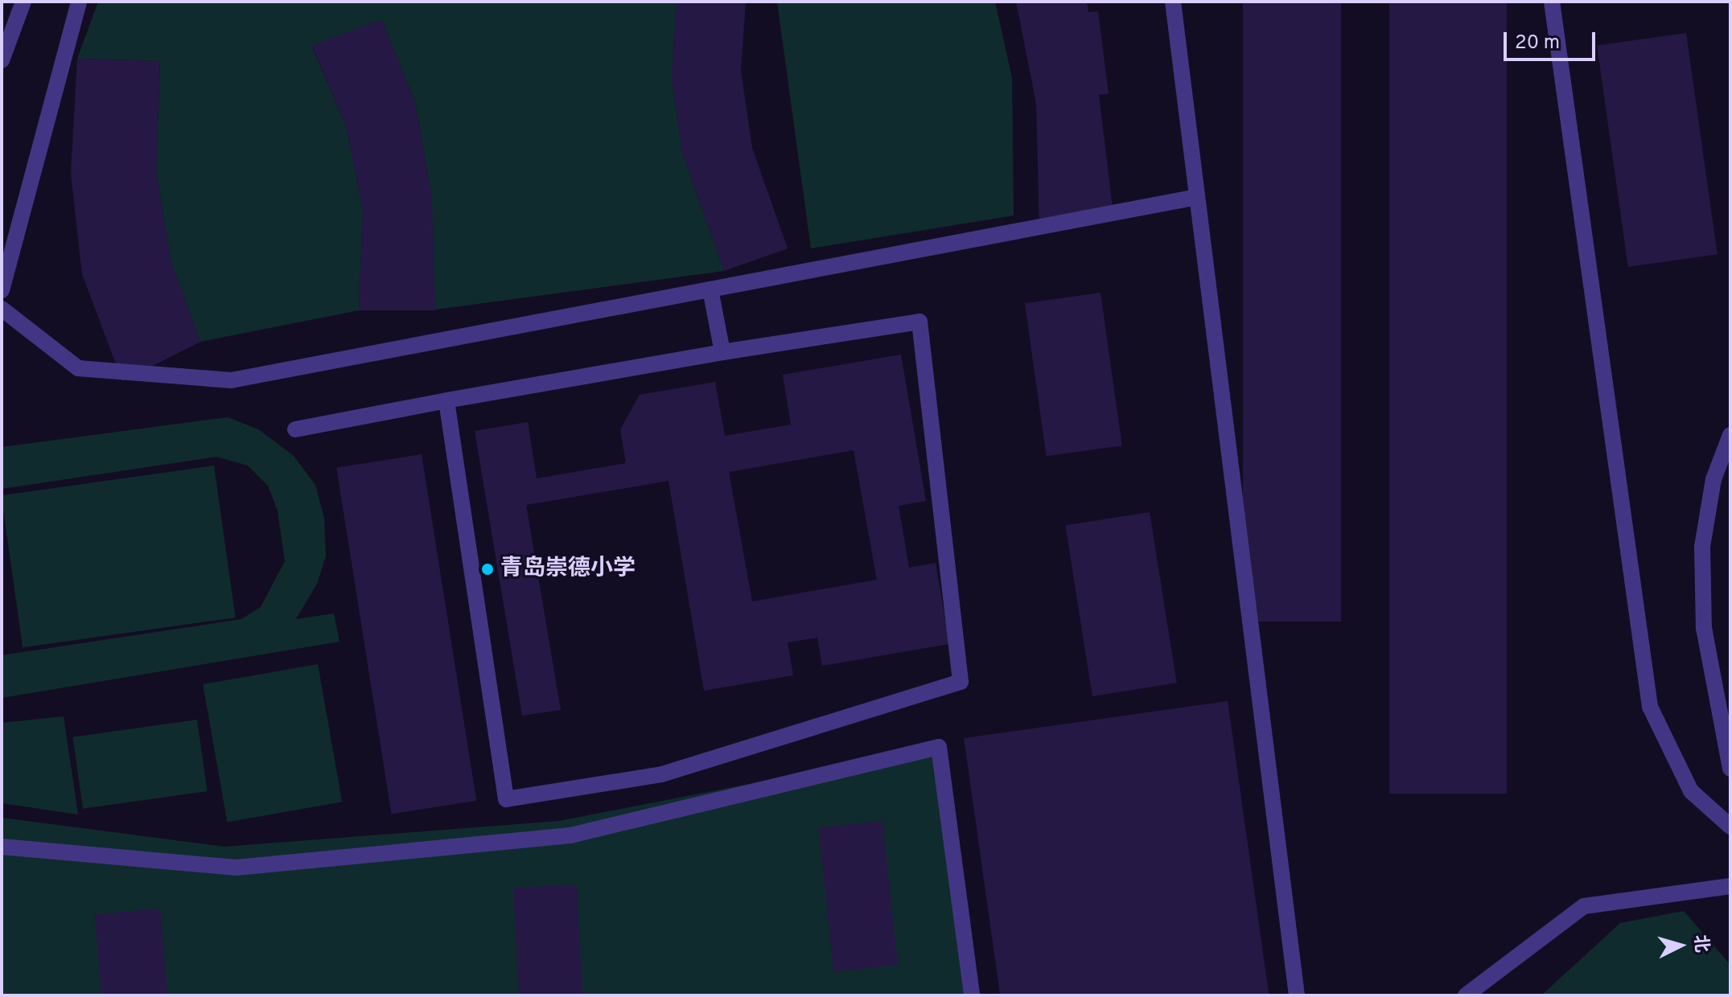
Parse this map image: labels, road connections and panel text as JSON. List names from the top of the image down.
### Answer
{
  "places": ["青岛崇德小学"],
  "scale_bar": "20 m",
  "north": "right"
}
